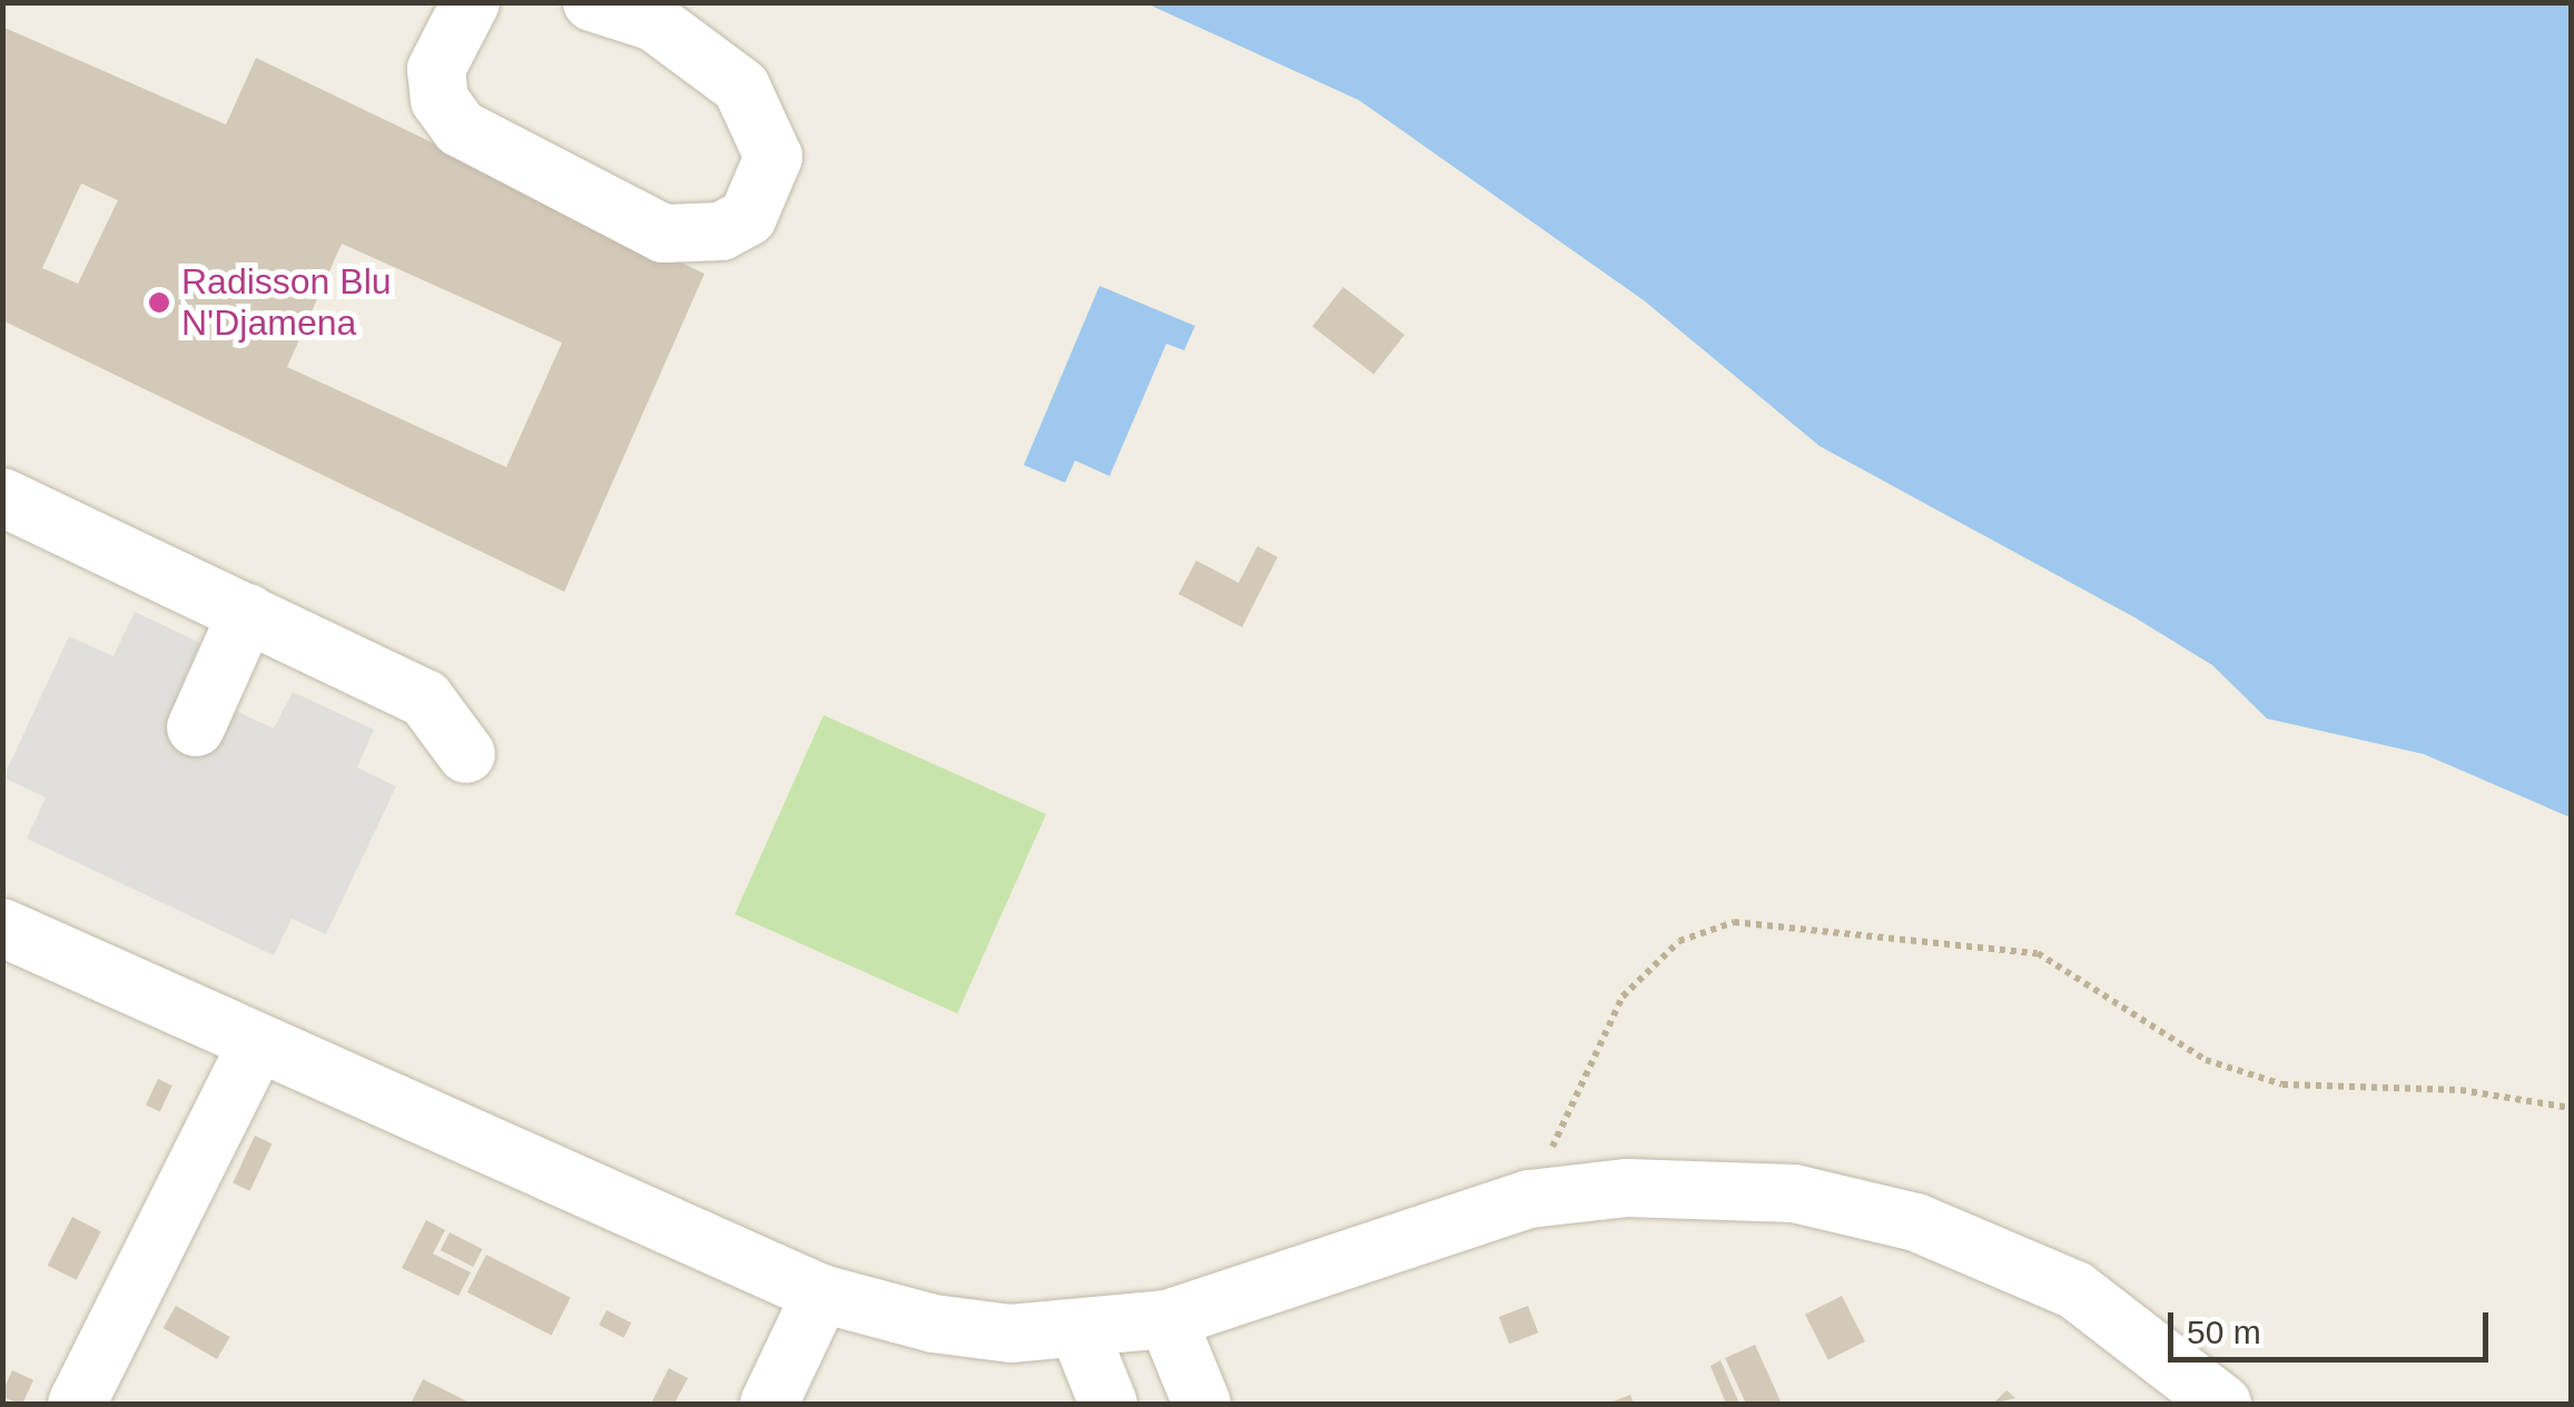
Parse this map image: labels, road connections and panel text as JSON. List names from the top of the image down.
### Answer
{
  "places": ["Radisson Blu N'Djamena"],
  "scale_bar": "50 m"
}
